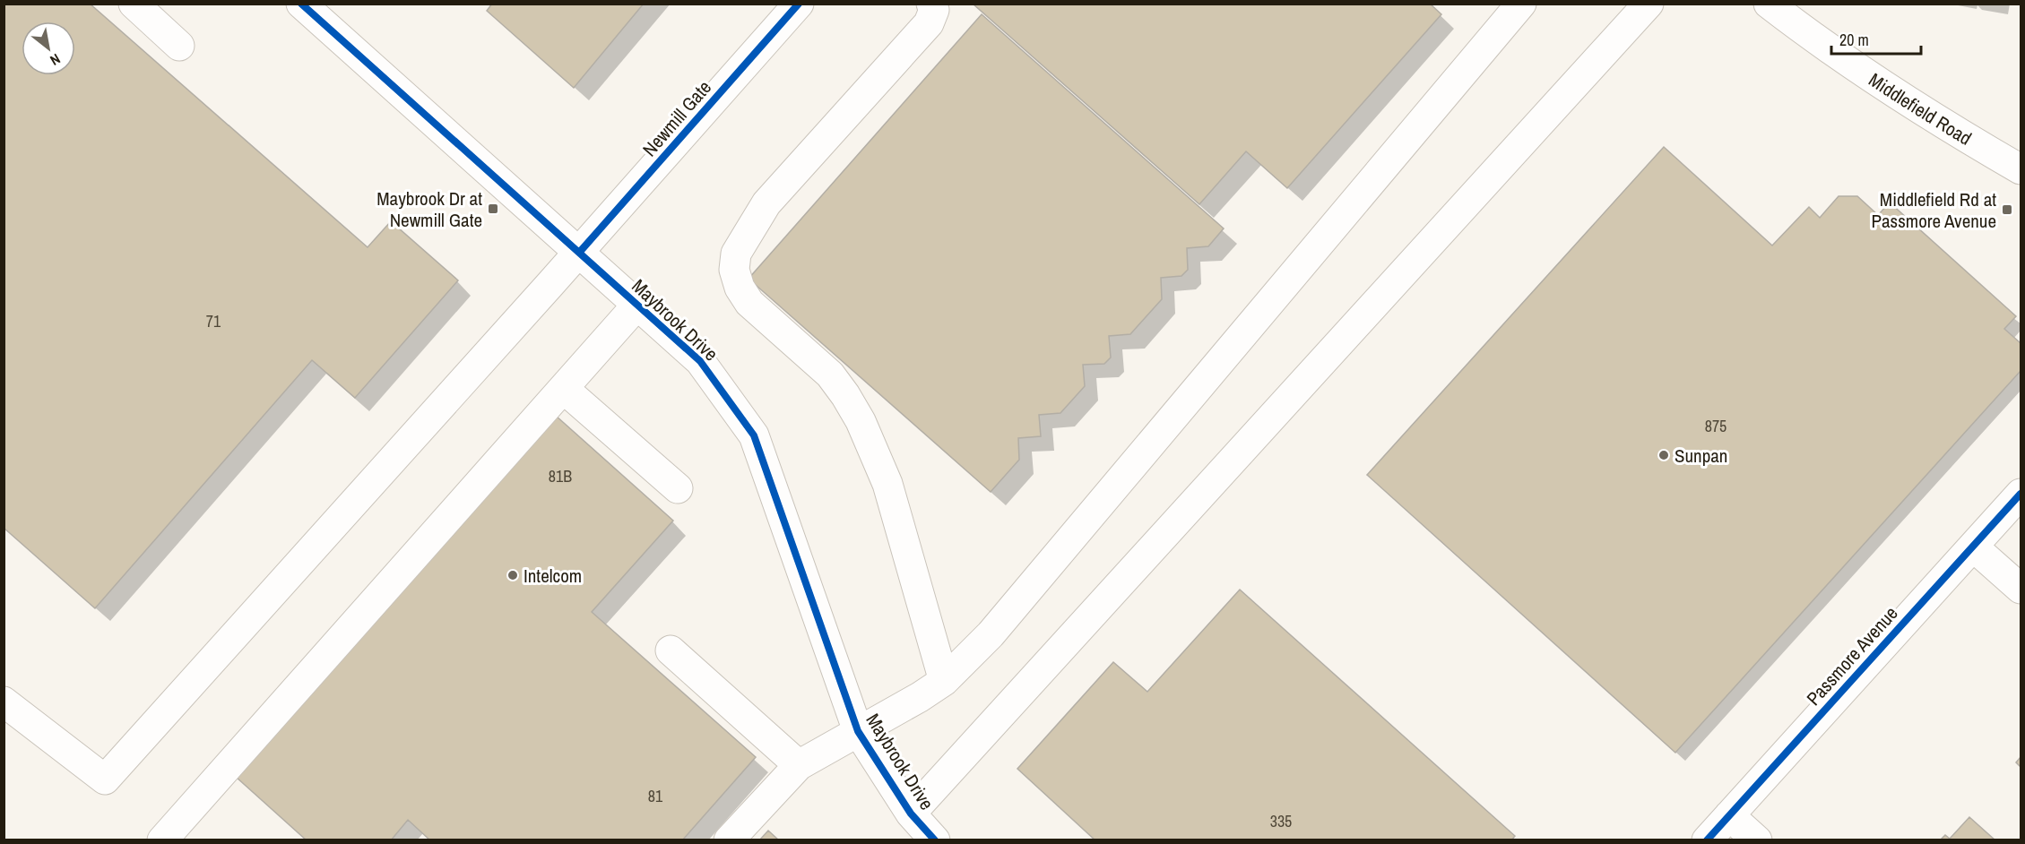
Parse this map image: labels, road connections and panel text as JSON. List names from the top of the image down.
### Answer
{
  "streets": {
    "street": [
      "Middlefield Road",
      "Newmill Gate",
      "Maybrook Drive",
      "Passmore Avenue"
    ]
  },
  "crossings": [
    ["Newmill Gate", "Maybrook Drive"]
  ],
  "places": {
    "transit": ["Maybrook Dr at Newmill Gate", "Middlefield Rd at Passmore Avenue"],
    "other": ["Sunpan", "Intelcom"]
  },
  "house_numbers": [
    "71",
    "875",
    "81B",
    "81",
    "335"
  ],
  "scale_bar": "20 m",
  "north": "bottom right"
}
